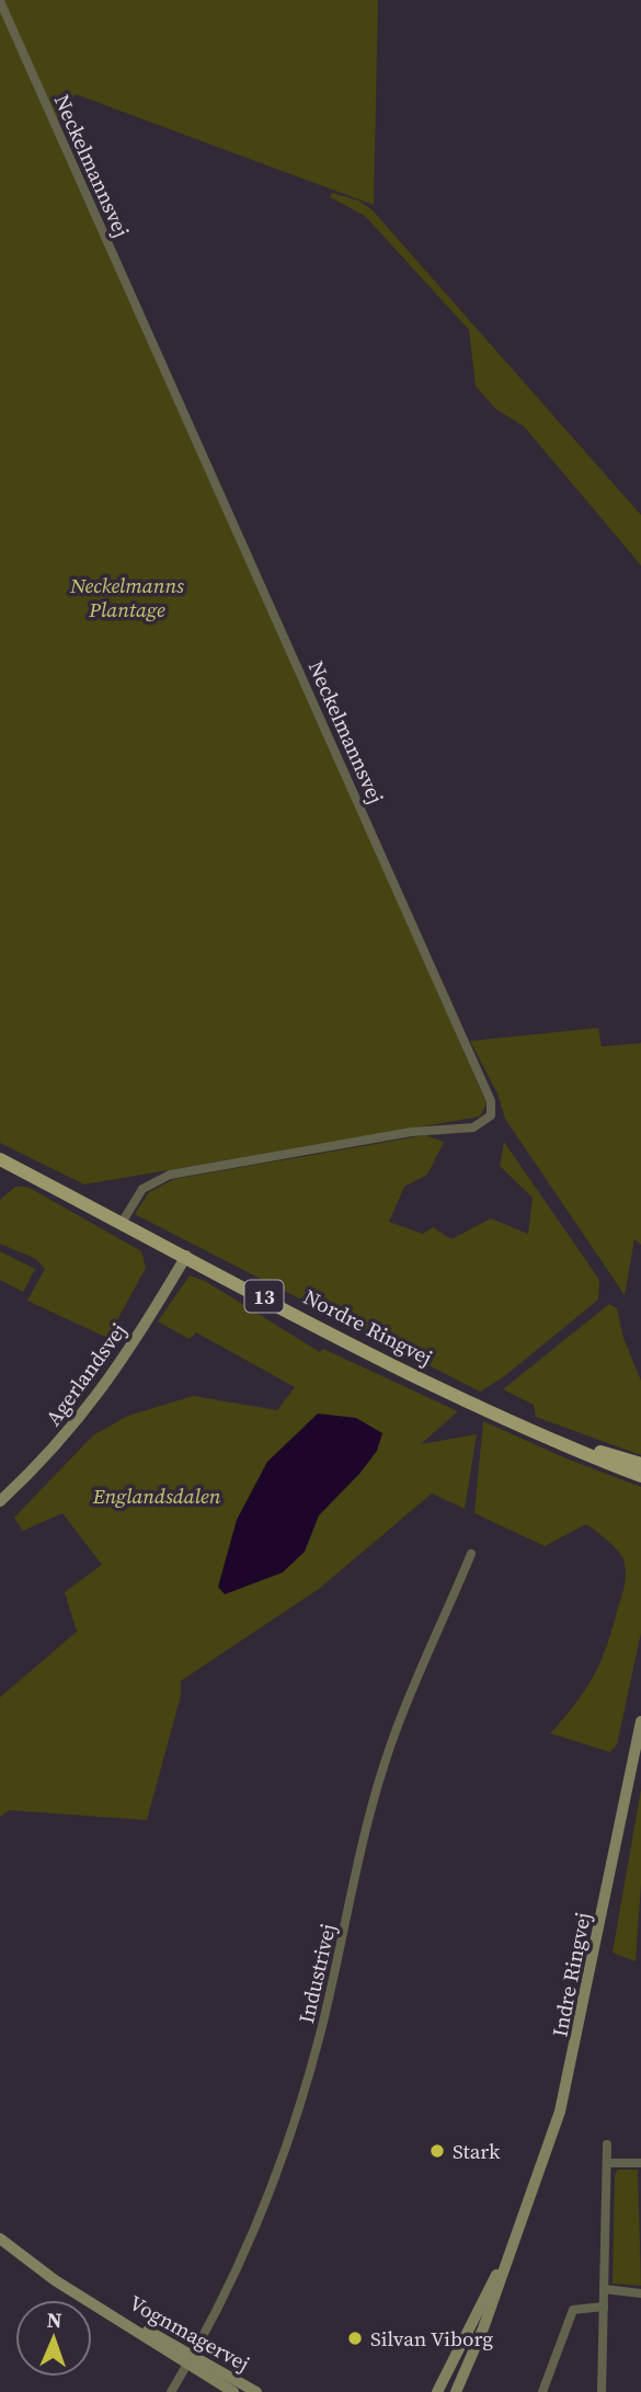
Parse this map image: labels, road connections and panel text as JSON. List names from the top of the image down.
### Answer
{
  "streets": {
    "main road": ["13", "Nordre Ringvej"],
    "street": [
      "Neckelmannsvej",
      "Agerlandsvej",
      "Industrivej",
      "Indre Ringvej",
      "Vognmagervej"
    ]
  },
  "crossings": [
    ["Neckelmannsvej", "Nordre Ringvej"],
    ["13", "Nordre Ringvej"],
    ["Nordre Ringvej", "Agerlandsvej"],
    ["Industrivej", "Vognmagervej"]
  ],
  "parks": ["Neckelmanns Plantage", "Englandsdalen"],
  "places": ["Stark", "Silvan Viborg"],
  "north": "top"
}
